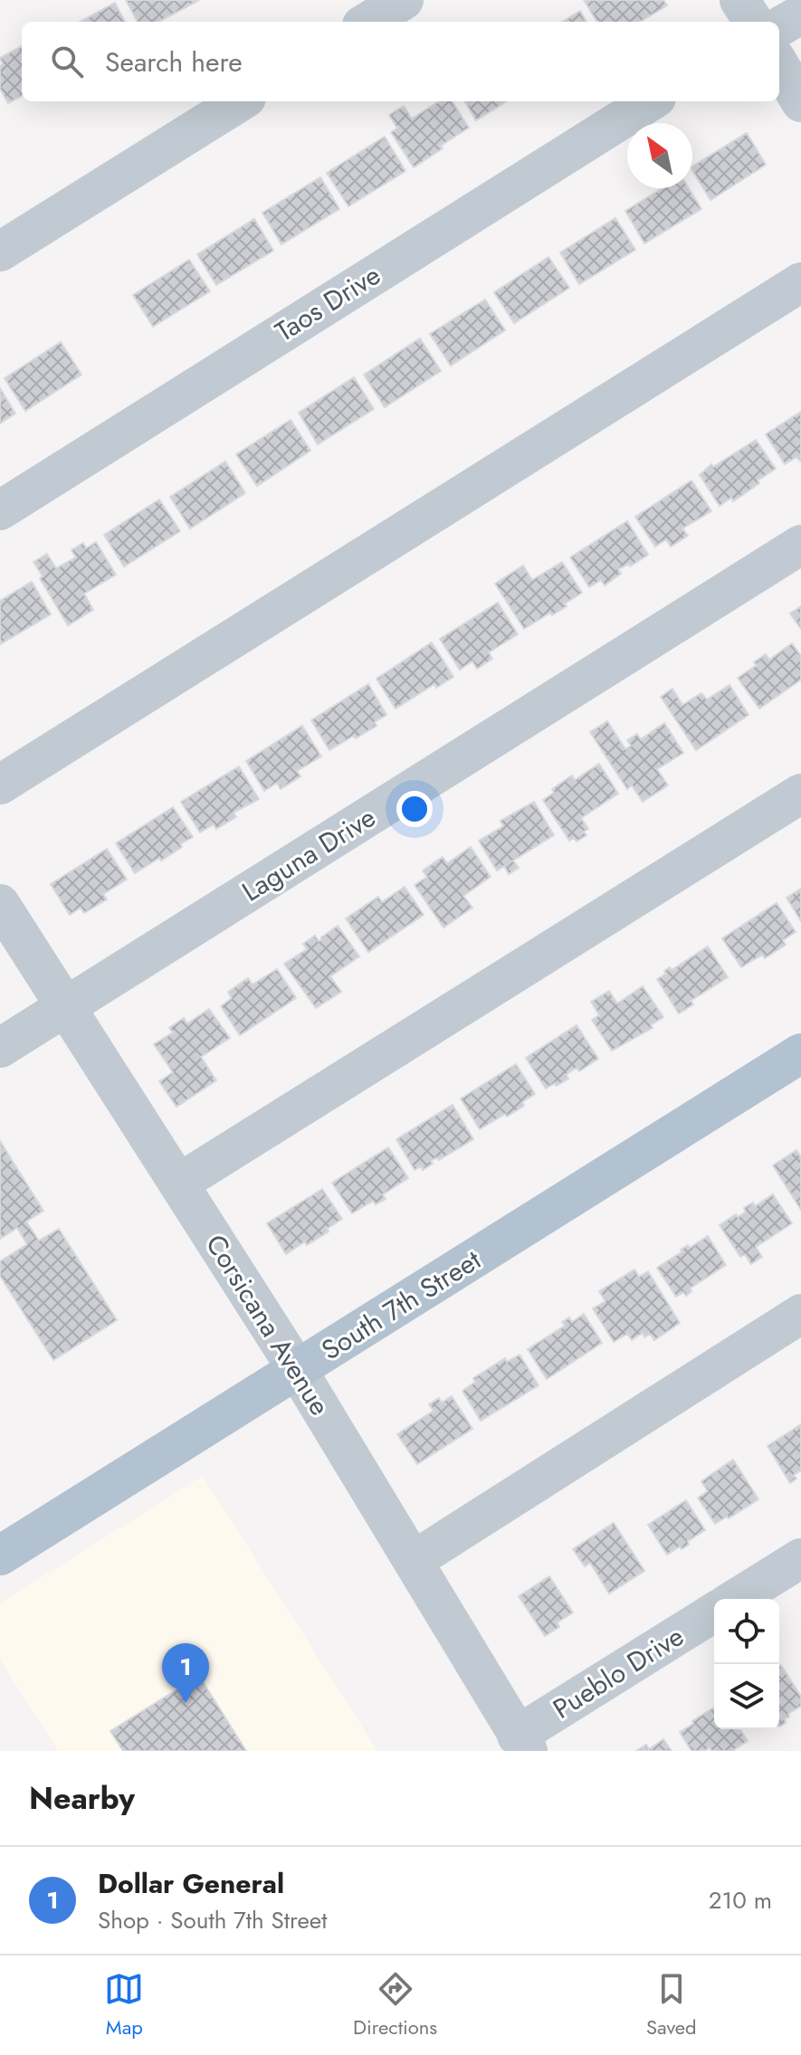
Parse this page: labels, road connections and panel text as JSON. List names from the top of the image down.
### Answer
{
  "streets": {
    "main road": ["South 7th Street"],
    "street": [
      "Taos Drive",
      "Laguna Drive",
      "Corsicana Avenue",
      "Pueblo Drive"
    ]
  },
  "crossings": [
    ["Laguna Drive", "Corsicana Avenue"],
    ["South 7th Street", "Corsicana Avenue"],
    ["Corsicana Avenue", "Pueblo Drive"]
  ],
  "north": "top left",
  "page": {
    "search": "Search here",
    "pins": "1",
    "heading": "Nearby",
    "list": [
      {
        "mark": "1",
        "name": "Dollar General",
        "note": "Shop · South 7th Street",
        "value": "210 m"
      }
    ],
    "nav": ["Map", "Directions", "Saved"]
  }
}
